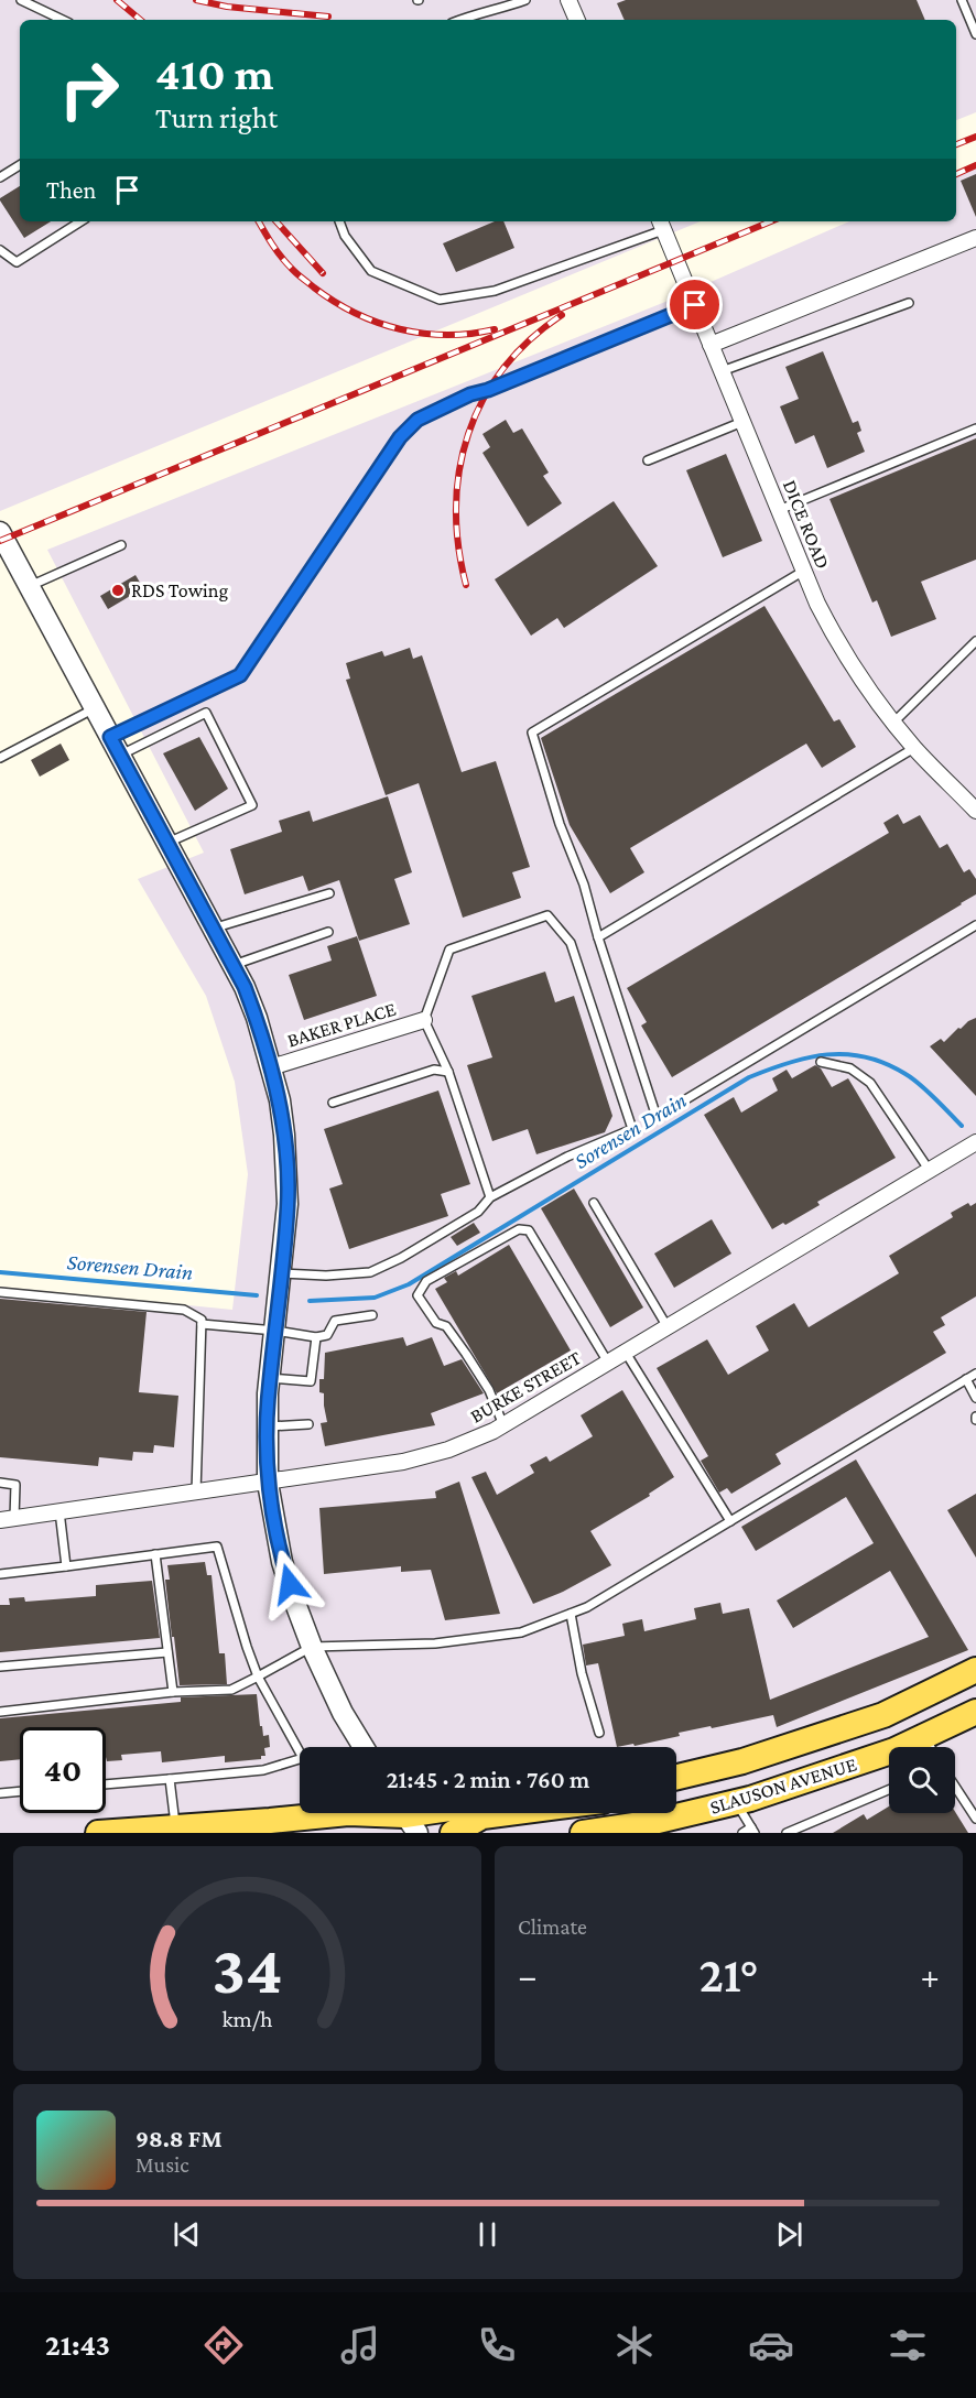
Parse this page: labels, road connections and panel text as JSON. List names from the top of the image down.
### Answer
{
  "streets": {
    "main road": ["SLAUSON AVENUE"],
    "street": ["DICE ROAD", "BAKER PLACE", "BURKE STREET"]
  },
  "water": ["Sorensen Drain"],
  "places": ["RDS Towing"],
  "page": {
    "turn": ["410 m", "Turn right"],
    "then": "Then",
    "limit": "40",
    "trip": "21:45 · 2 min · 760 m",
    "tile": "Climate",
    "heat": ["−", "21°", "+"],
    "song": ["98.8 FM", "Music"],
    "tabs": "21:43",
    "gauge": ["34", "km/h"]
  }
}
